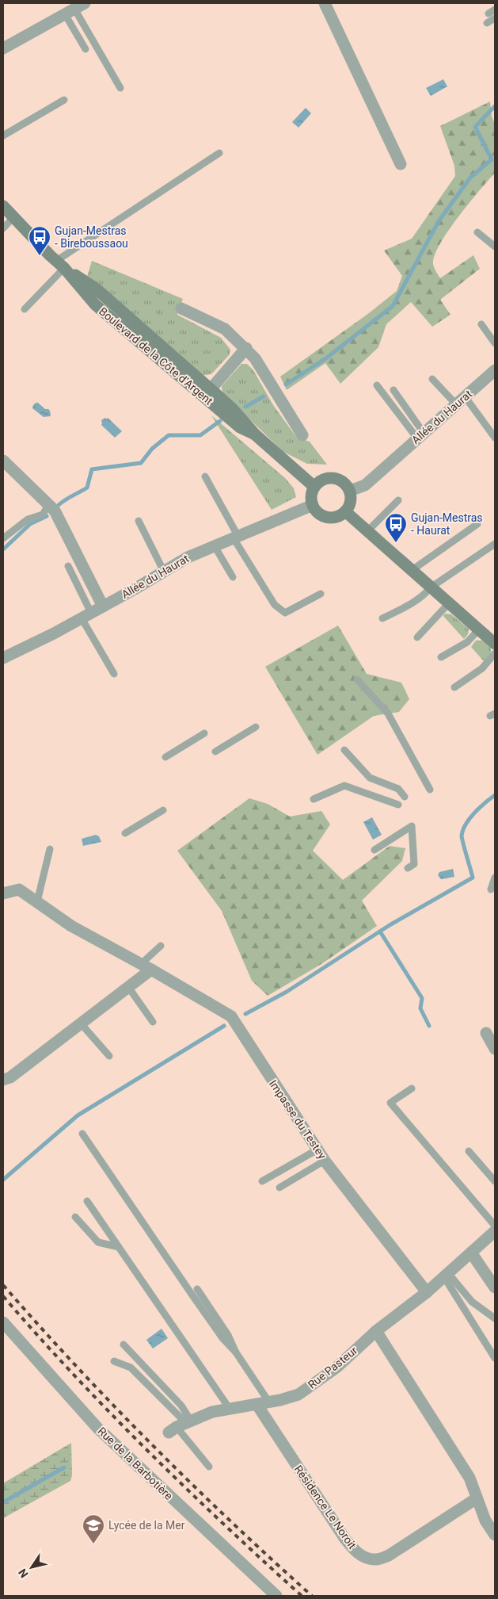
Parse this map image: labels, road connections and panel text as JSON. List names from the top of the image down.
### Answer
{
  "streets": {
    "main road": ["Boulevard de la Côte d'Argent"],
    "street": [
      "Allée du Haurat",
      "Impasse du Testey",
      "Rue Pasteur",
      "Rue de la Barbotière",
      "Résidence Le Noroit"
    ]
  },
  "crossings": [
    ["Boulevard de la Côte d'Argent", "Allée du Haurat"],
    ["Impasse du Testey", "Rue Pasteur"],
    ["Rue Pasteur", "Résidence Le Noroit"]
  ],
  "places": {
    "bus stop": ["Gujan-Mestras - Bireboussaou", "Gujan-Mestras - Haurat"],
    "school or university": ["Lycée de la Mer"]
  },
  "north": "bottom left"
}
